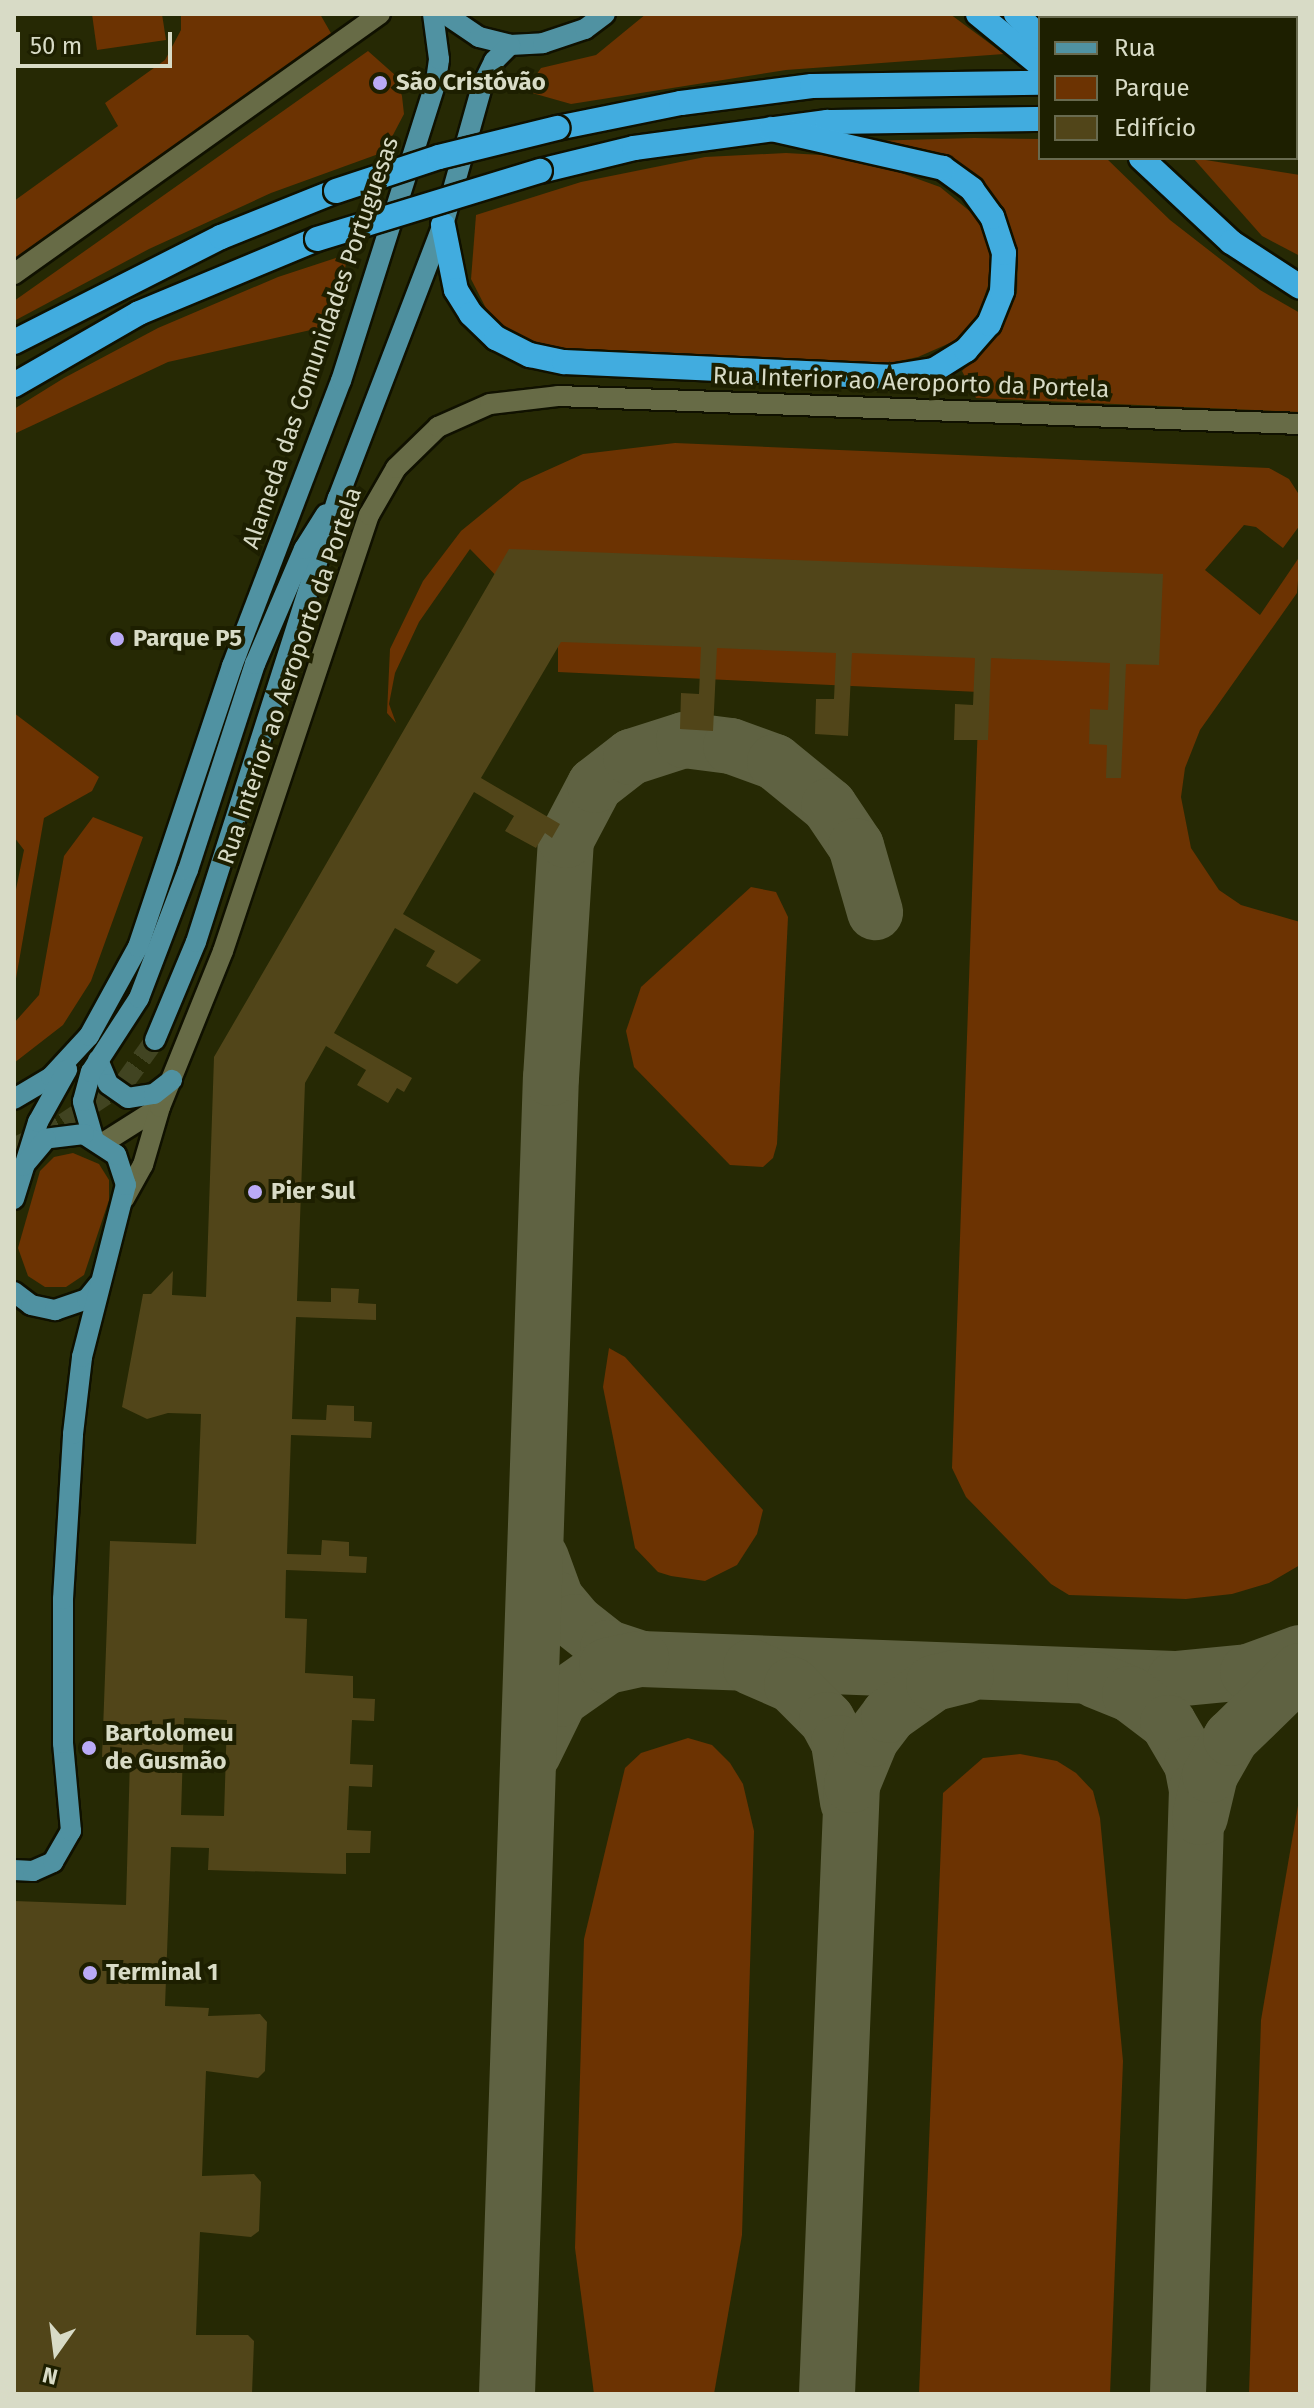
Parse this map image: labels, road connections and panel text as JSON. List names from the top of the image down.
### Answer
{
  "streets": {
    "main road": ["Alameda das Comunidades Portuguesas", "Rua Interior ao Aeroporto da Portela"]
  },
  "places": [
    "São Cristóvão",
    "Parque P5",
    "Pier Sul",
    "Bartolomeu de Gusmão",
    "Terminal 1"
  ],
  "legend": ["Rua", "Parque", "Edifício"],
  "scale_bar": "50 m",
  "north": "bottom"
}
